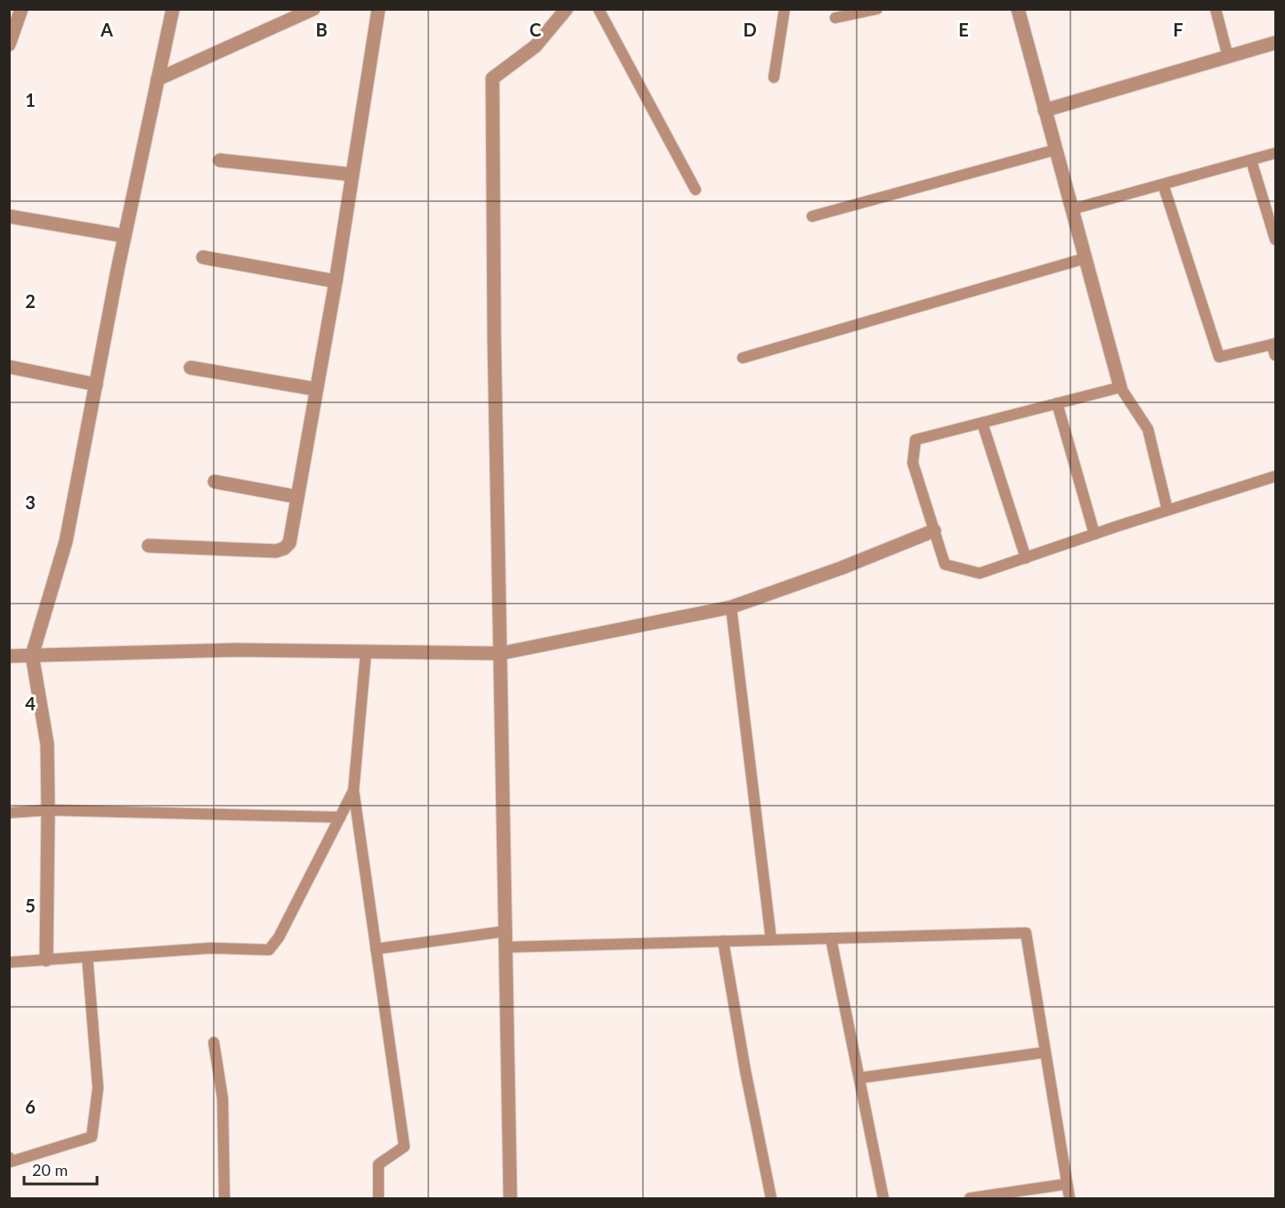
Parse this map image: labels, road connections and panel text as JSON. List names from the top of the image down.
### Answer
{
  "scale_bar": "20 m",
  "grid": {
    "columns": [
      "A",
      "B",
      "C",
      "D",
      "E",
      "F"
    ],
    "rows": [
      "1",
      "2",
      "3",
      "4",
      "5",
      "6"
    ]
  }
}
